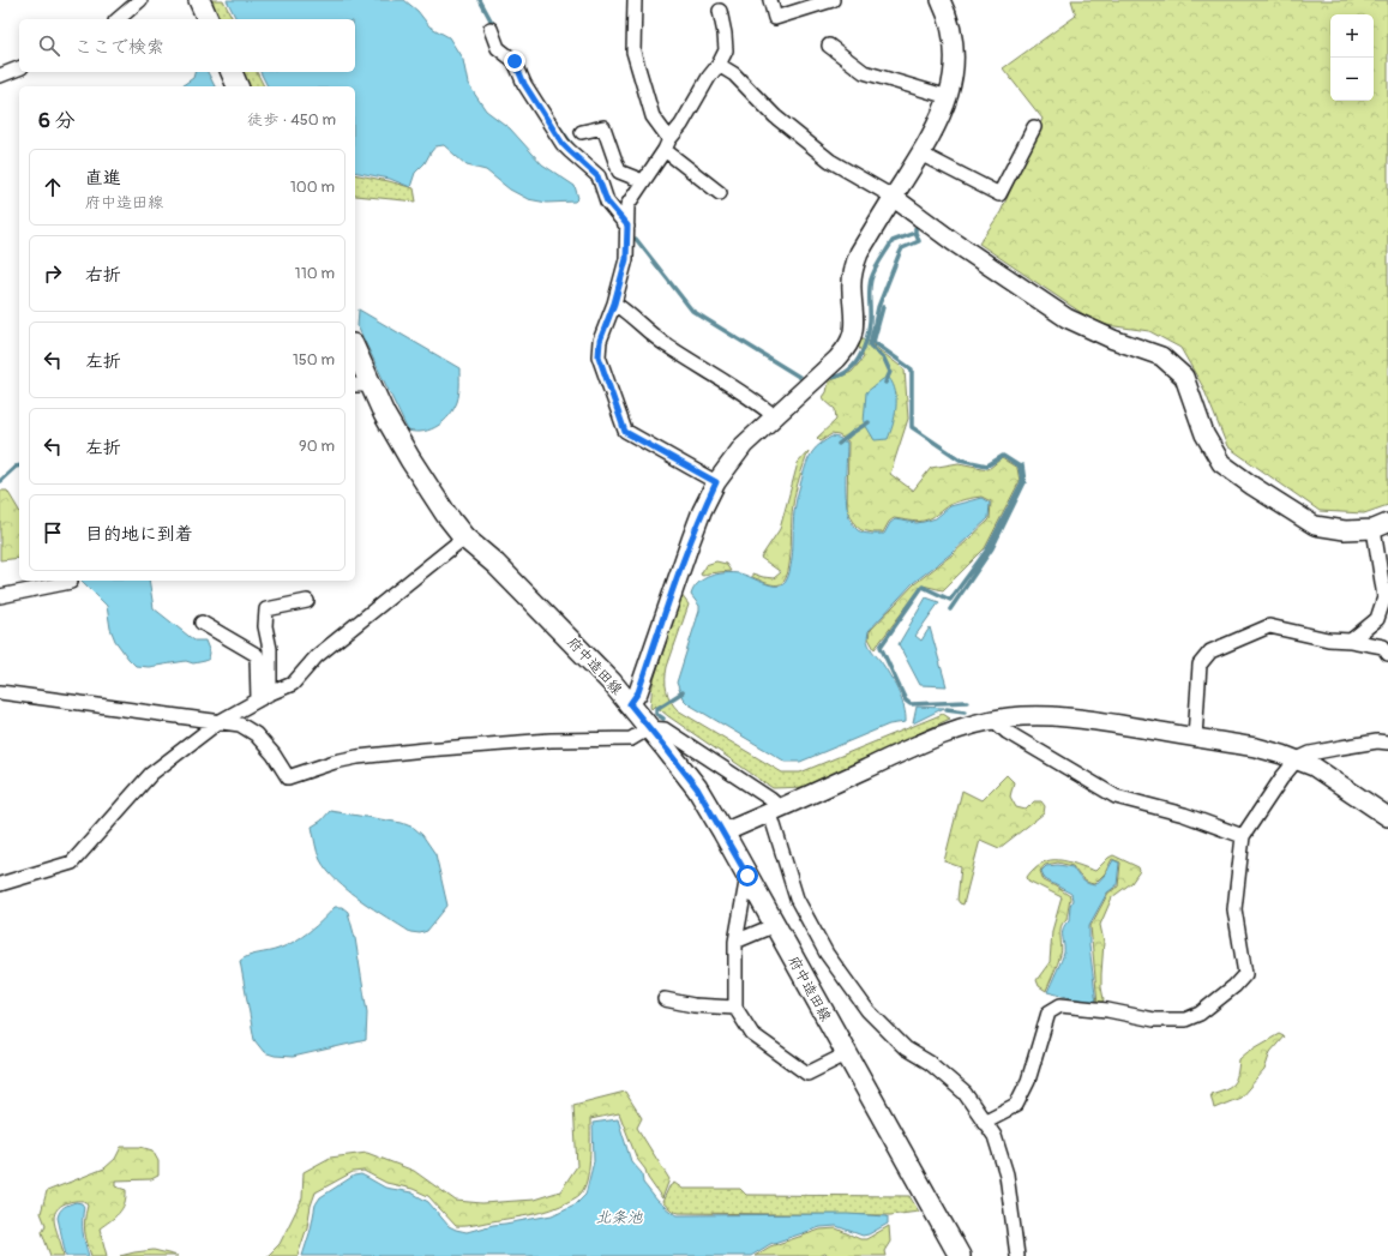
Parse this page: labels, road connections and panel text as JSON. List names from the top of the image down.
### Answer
{
  "streets": {
    "main road": ["府中造田線"]
  },
  "water": ["北条池"],
  "page": {
    "map_buttons": ["+", "−"],
    "search": "ここで検索",
    "heading": ["6 分", "徒歩 · 450 m"],
    "list": [
      ["直進", "府中造田線", "100 m"],
      ["右折", "110 m"],
      ["左折", "150 m"],
      ["左折", "90 m"],
      "目的地に到着"
    ]
  }
}
